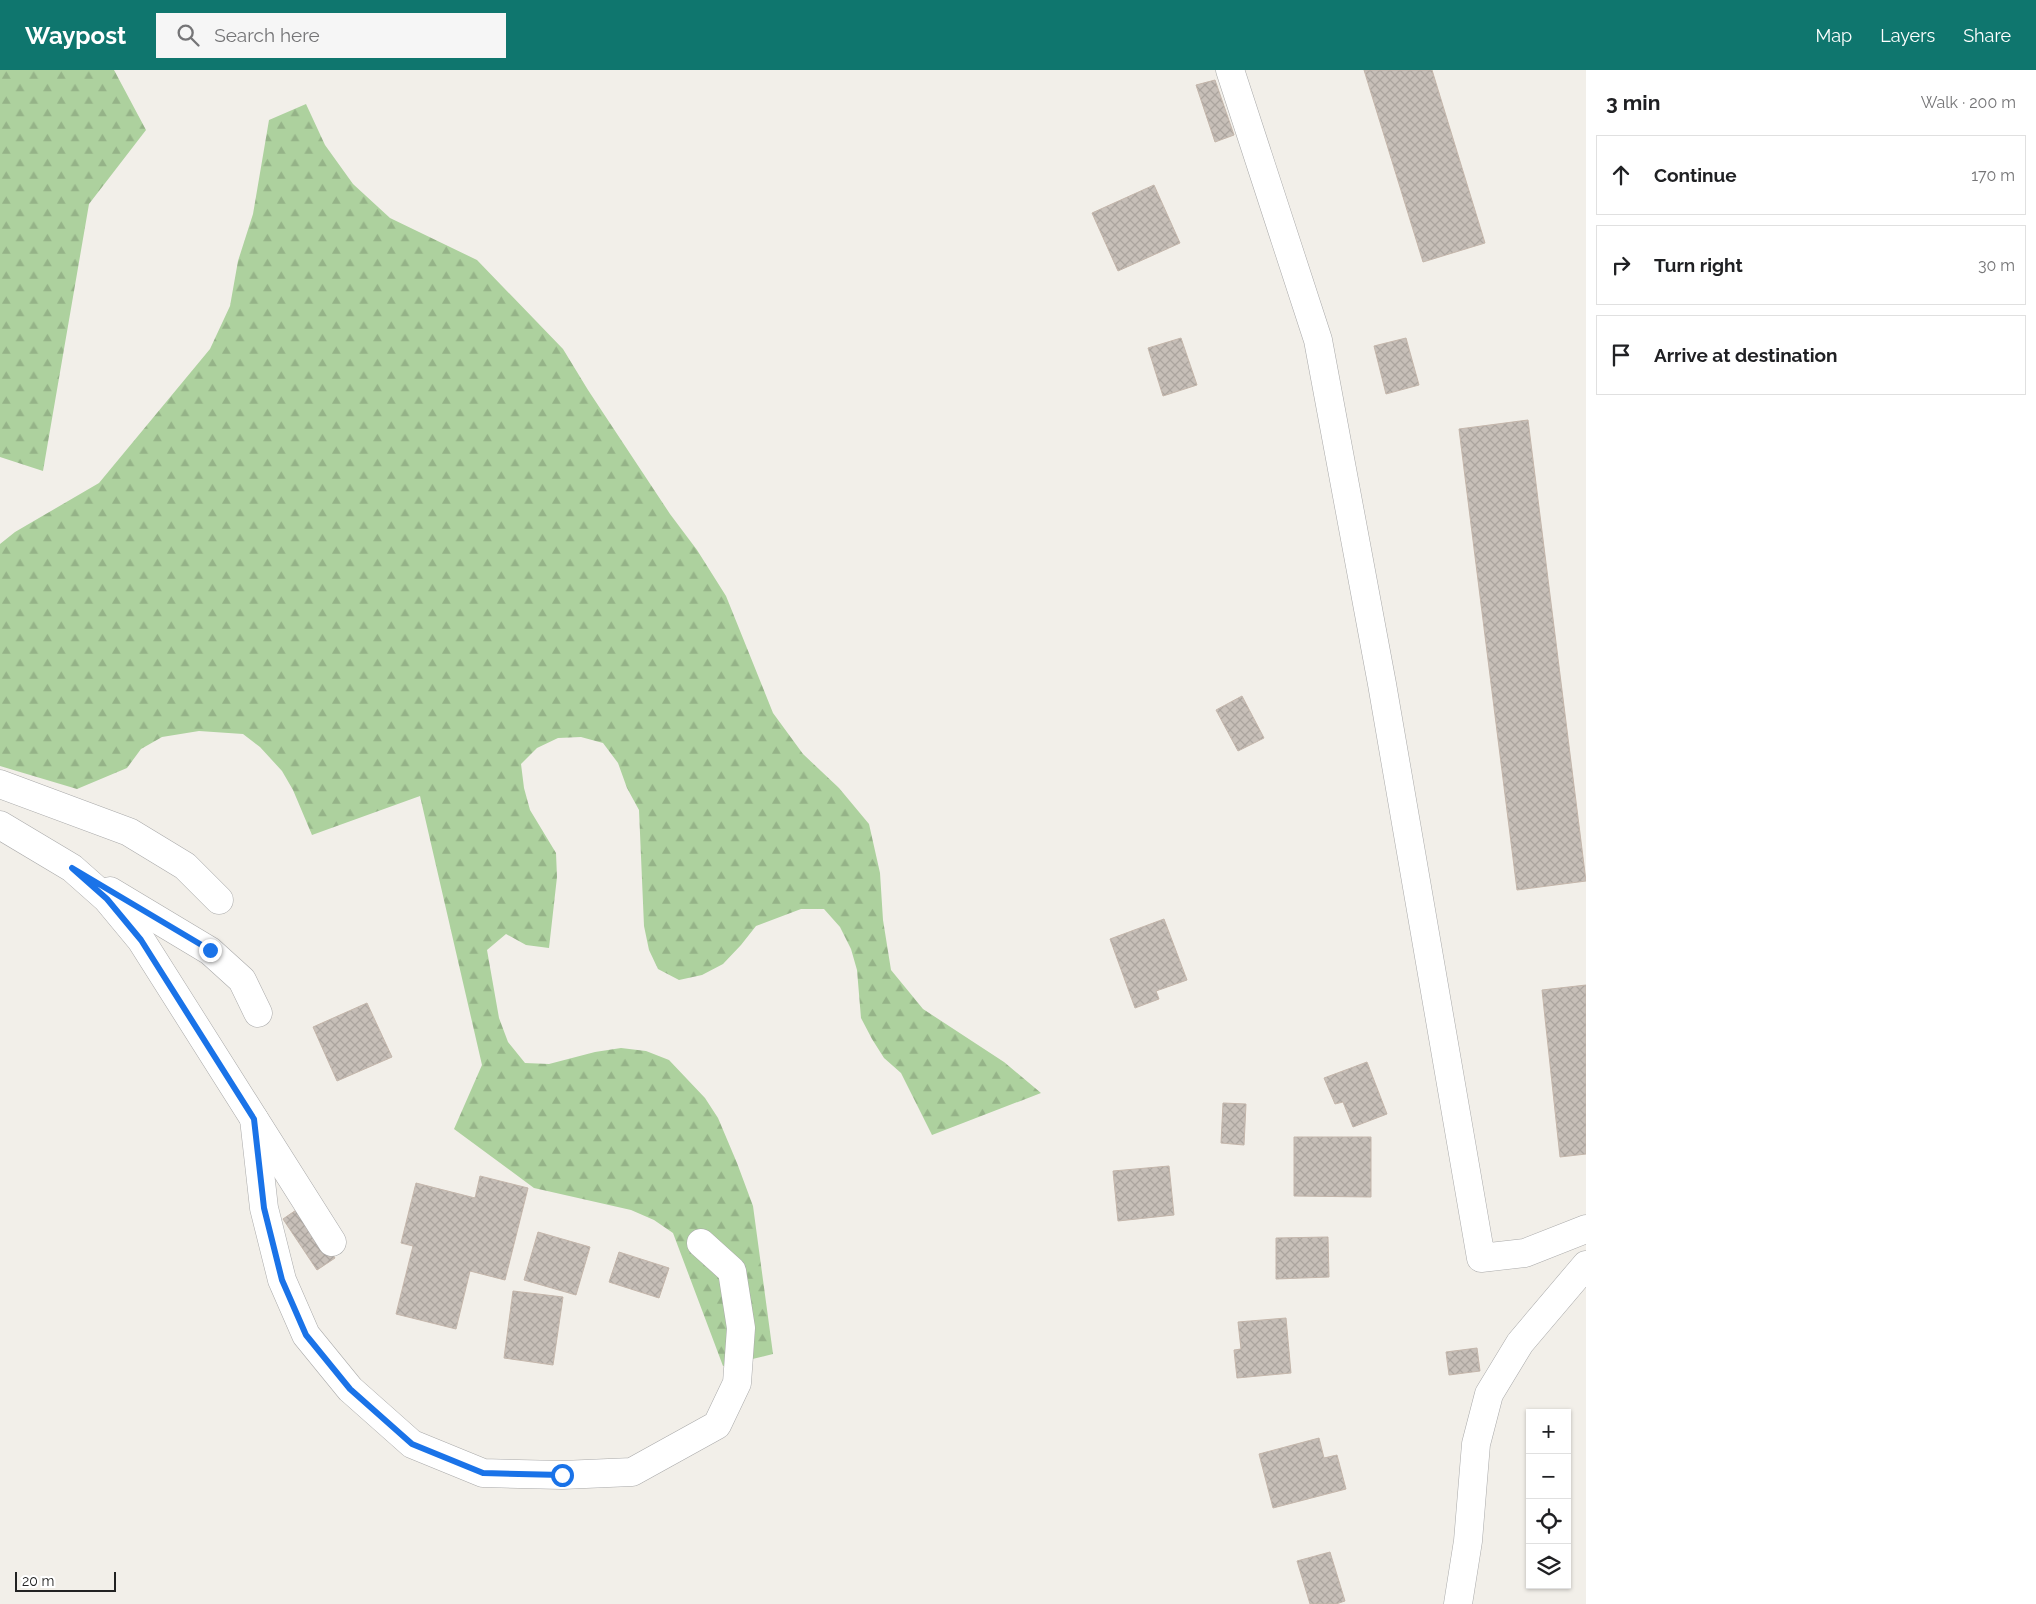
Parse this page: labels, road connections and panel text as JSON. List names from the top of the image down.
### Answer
{
  "scale_bar": "20 m",
  "page": {
    "header": "Waypost",
    "search": "Search here",
    "nav": ["Map", "Layers", "Share"],
    "heading": ["3 min", "Walk · 200 m"],
    "list": [
      ["Continue", "170 m"],
      ["Turn right", "30 m"],
      "Arrive at destination"
    ],
    "map_buttons": ["+", "−"],
    "scale": "20 m"
  }
}
